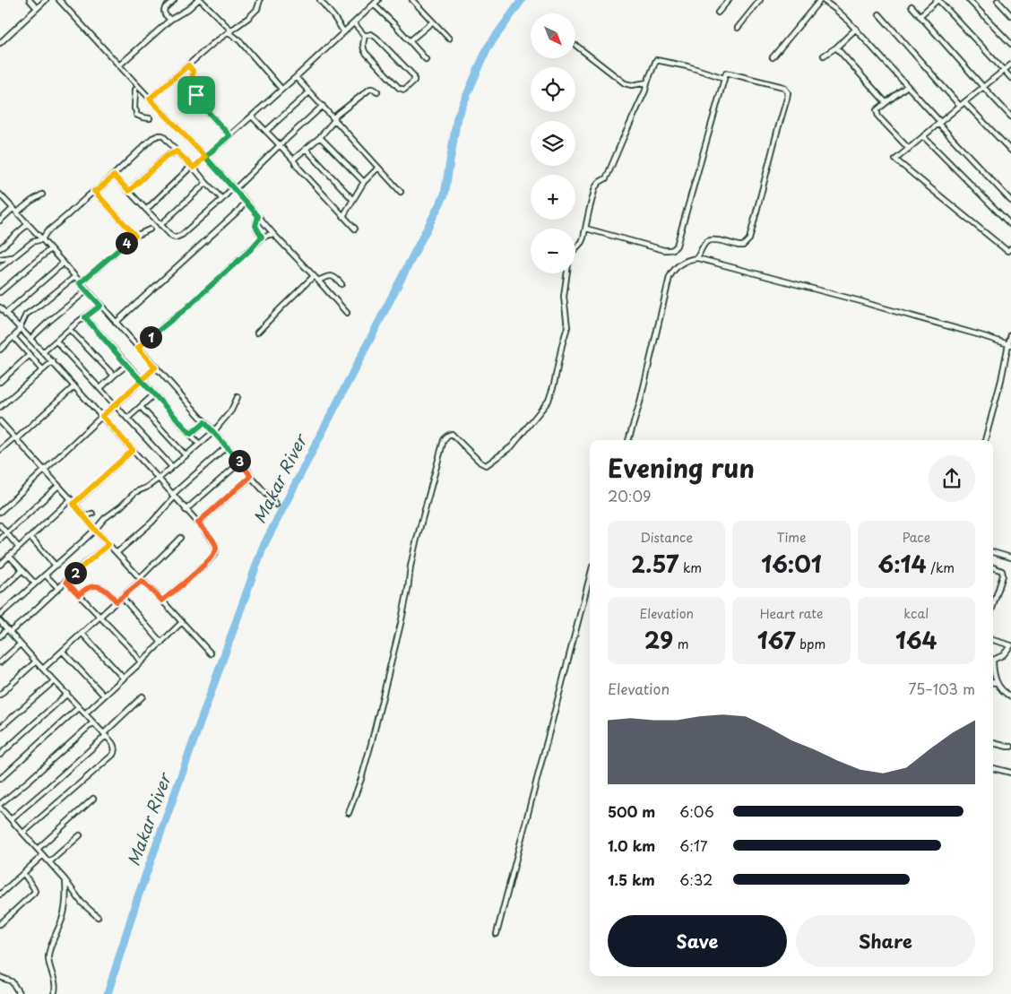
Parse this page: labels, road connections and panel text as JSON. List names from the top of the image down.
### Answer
{
  "water": ["Makar River"],
  "north": "bottom right",
  "page": {
    "map_buttons": ["+", "−"],
    "pins": [
      "4",
      "1",
      "3",
      "2"
    ],
    "heading": ["Evening run", "20:09"],
    "stats": [
      ["Distance", "2.57 km"],
      ["Time", "16:01"],
      ["Pace", "6:14 /km"],
      ["Elevation", "29 m"],
      ["Heart rate", "167 bpm"],
      ["kcal", "164"]
    ],
    "chart": ["Elevation", "75–103 m"],
    "list": [
      {
        "name": "500 m",
        "note": "6:06"
      },
      {
        "name": "1.0 km",
        "note": "6:17"
      },
      {
        "name": "1.5 km",
        "note": "6:32"
      }
    ],
    "buttons": ["Save", "Share"]
  }
}
